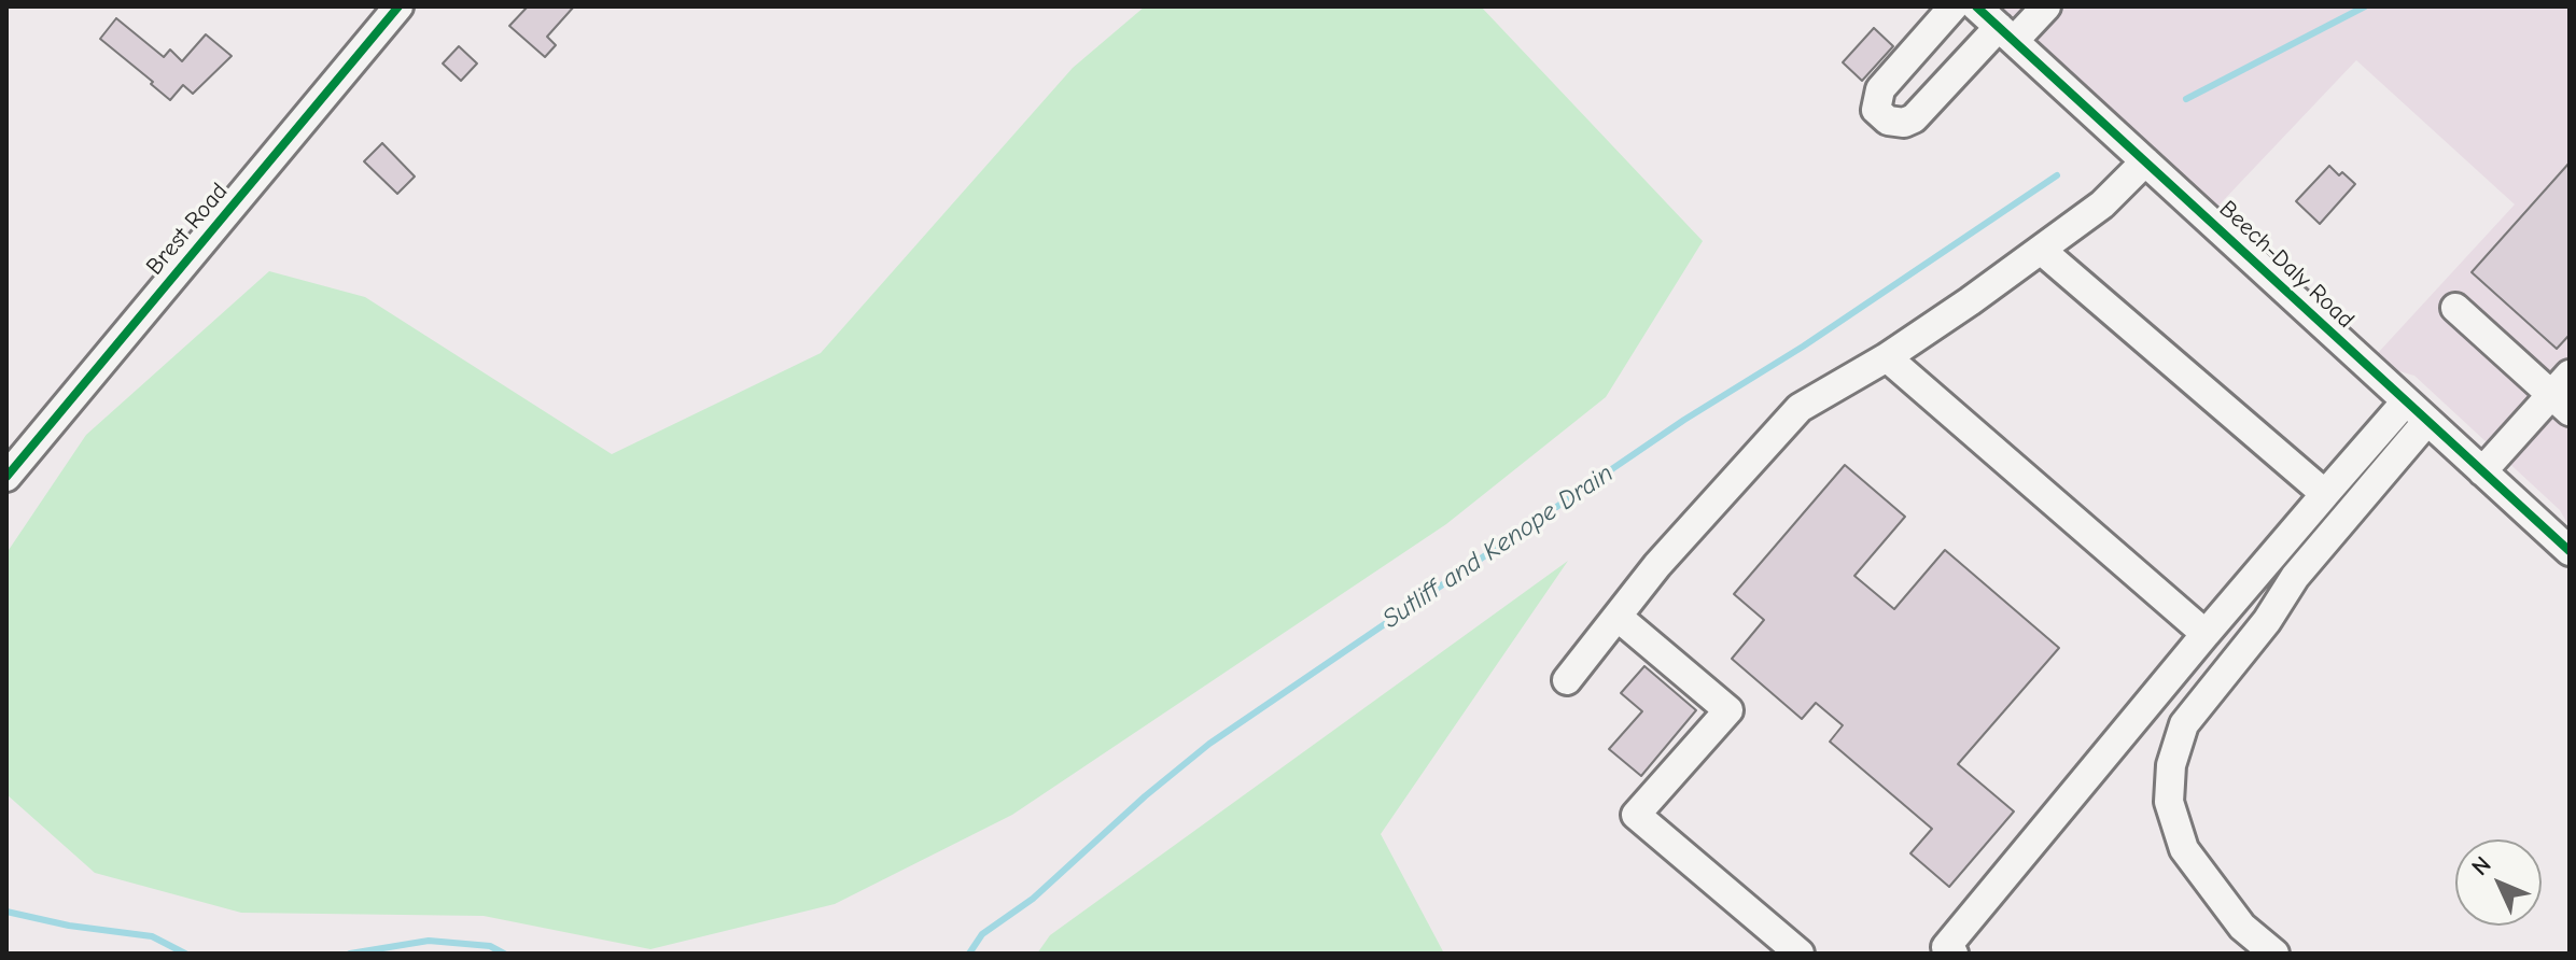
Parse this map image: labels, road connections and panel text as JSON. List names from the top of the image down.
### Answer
{
  "streets": {
    "street": ["Brest Road", "Beech-Daly Road"]
  },
  "water": ["Sutliff and Kenope Drain"],
  "north": "top left"
}
